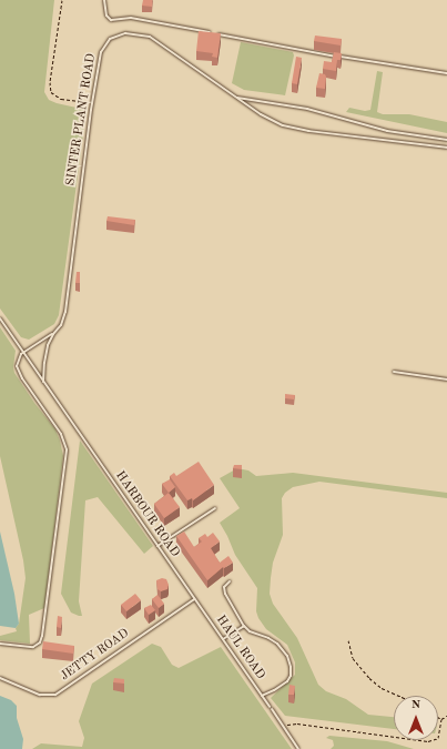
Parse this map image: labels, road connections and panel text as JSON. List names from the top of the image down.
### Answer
{
  "streets": {
    "lane": [
      "SINTER PLANT ROAD",
      "HARBOUR ROAD",
      "HAUL ROAD",
      "JETTY ROAD"
    ]
  },
  "crossings": [
    ["SINTER PLANT ROAD", "HARBOUR ROAD"],
    ["HARBOUR ROAD", "HAUL ROAD"],
    ["HARBOUR ROAD", "JETTY ROAD"],
    ["HAUL ROAD", "JETTY ROAD"]
  ],
  "north": "top"
}
